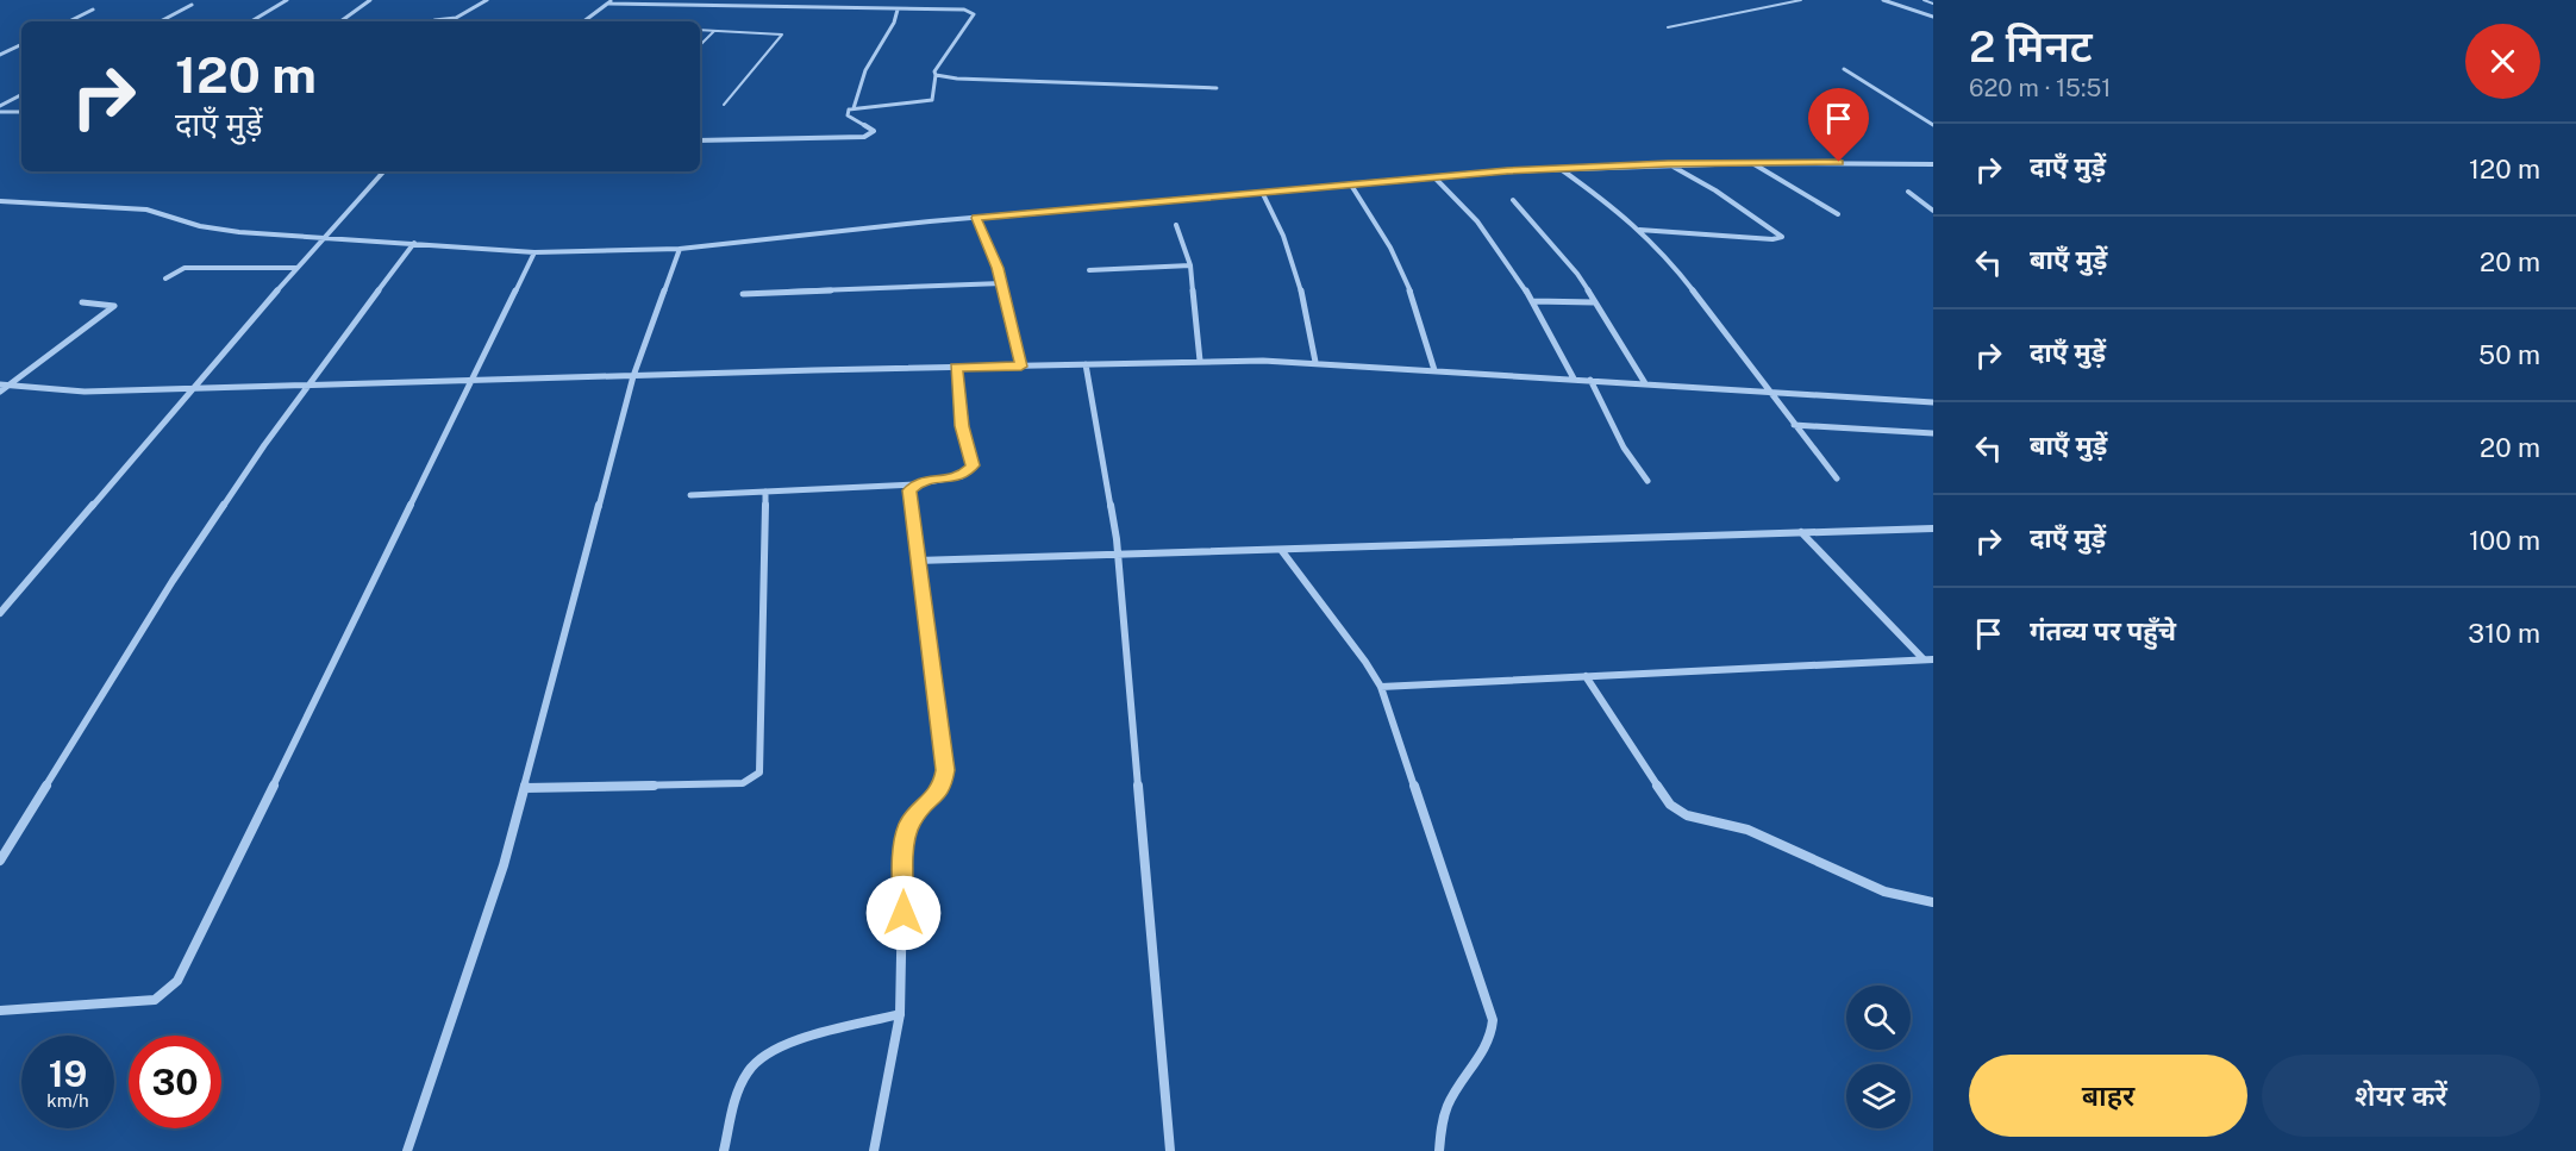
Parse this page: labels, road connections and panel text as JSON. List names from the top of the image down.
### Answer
{
  "page": {
    "heading": ["2 मिनट", "620 m · 15:51"],
    "turn": ["120 m", "दाएँ मुड़ें"],
    "list": [
      {
        "name": "दाएँ मुड़ें",
        "value": "120 m"
      },
      {
        "name": "बाएँ मुड़ें",
        "value": "20 m"
      },
      {
        "name": "दाएँ मुड़ें",
        "value": "50 m"
      },
      {
        "name": "बाएँ मुड़ें",
        "value": "20 m"
      },
      {
        "name": "दाएँ मुड़ें",
        "value": "100 m"
      },
      {
        "name": "गंतव्य पर पहुँचे",
        "value": "310 m"
      }
    ],
    "speed": "19 km/h",
    "limit": "30",
    "buttons": ["बाहर", "शेयर करें"]
  }
}
